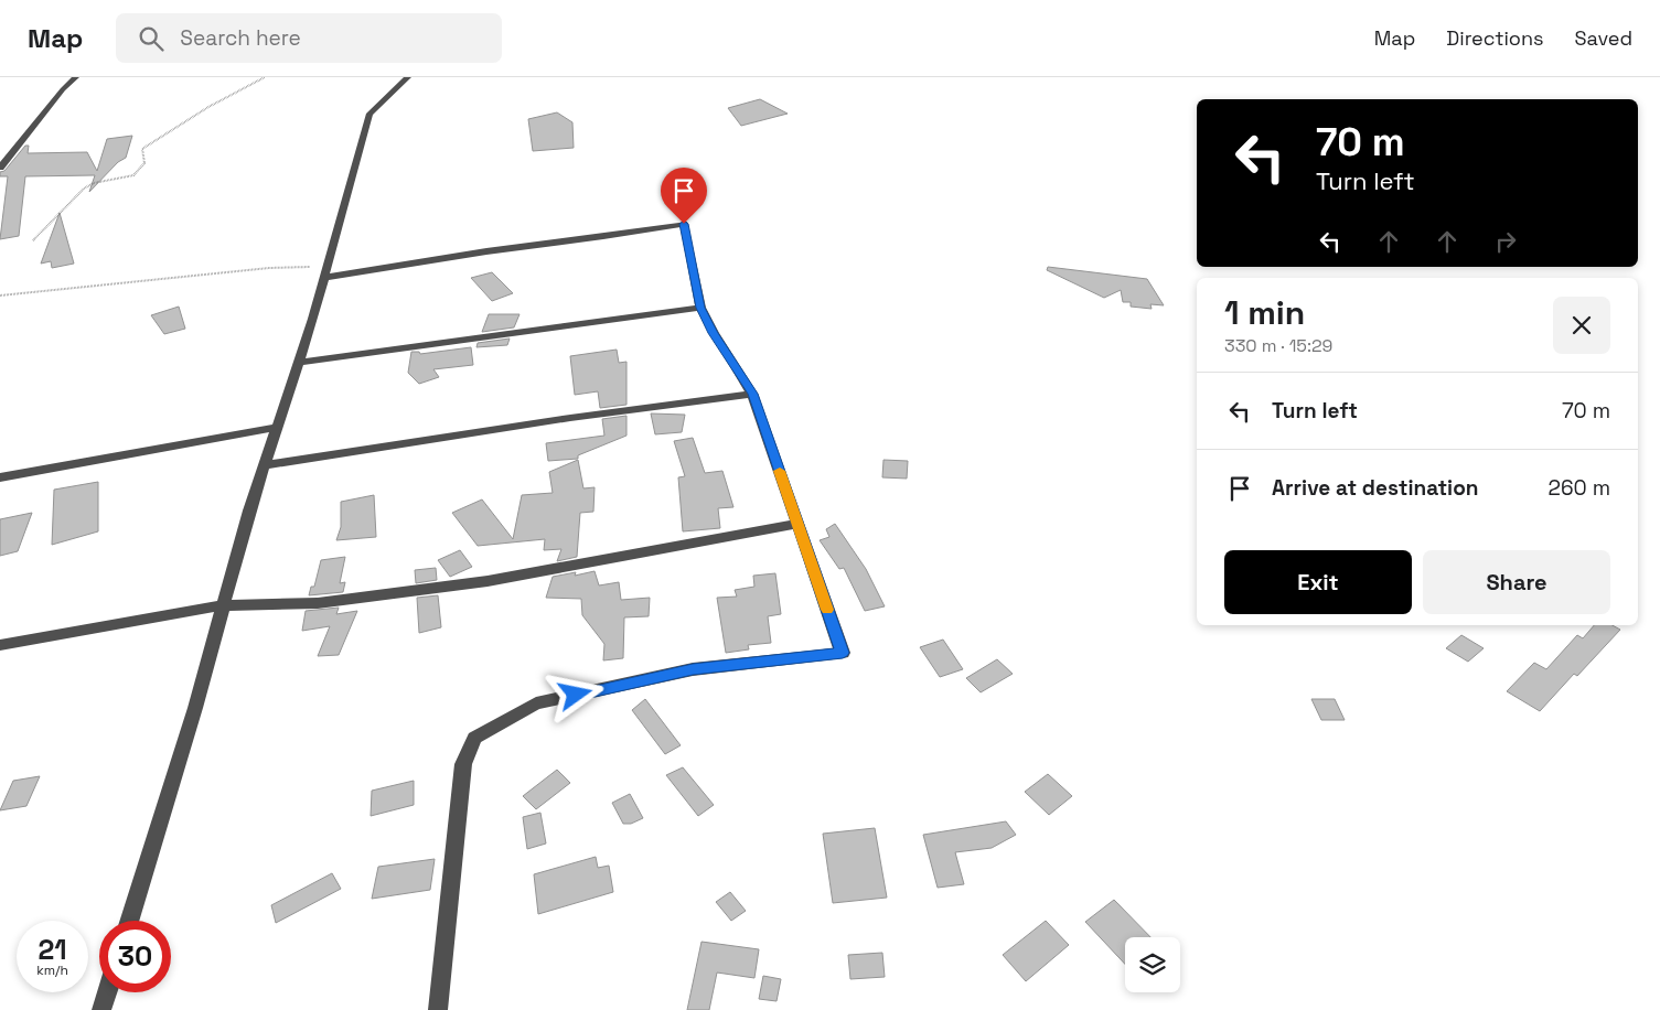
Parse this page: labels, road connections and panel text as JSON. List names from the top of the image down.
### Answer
{
  "page": {
    "header": "Map",
    "search": "Search here",
    "nav": ["Map", "Directions", "Saved"],
    "turn": ["70 m", "Turn left"],
    "heading": ["1 min", "330 m · 15:29"],
    "list": [
      {
        "name": "Turn left",
        "value": "70 m"
      },
      {
        "name": "Arrive at destination",
        "value": "260 m"
      }
    ],
    "buttons": ["Exit", "Share"],
    "speed": "21 km/h",
    "limit": "30"
  }
}
